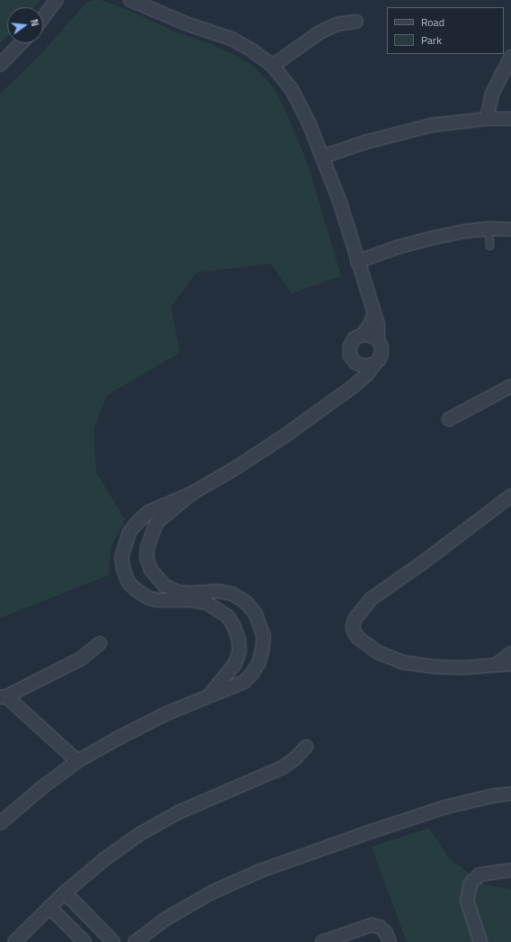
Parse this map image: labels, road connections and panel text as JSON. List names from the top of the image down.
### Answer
{
  "legend": ["Road", "Park"],
  "north": "right"
}
